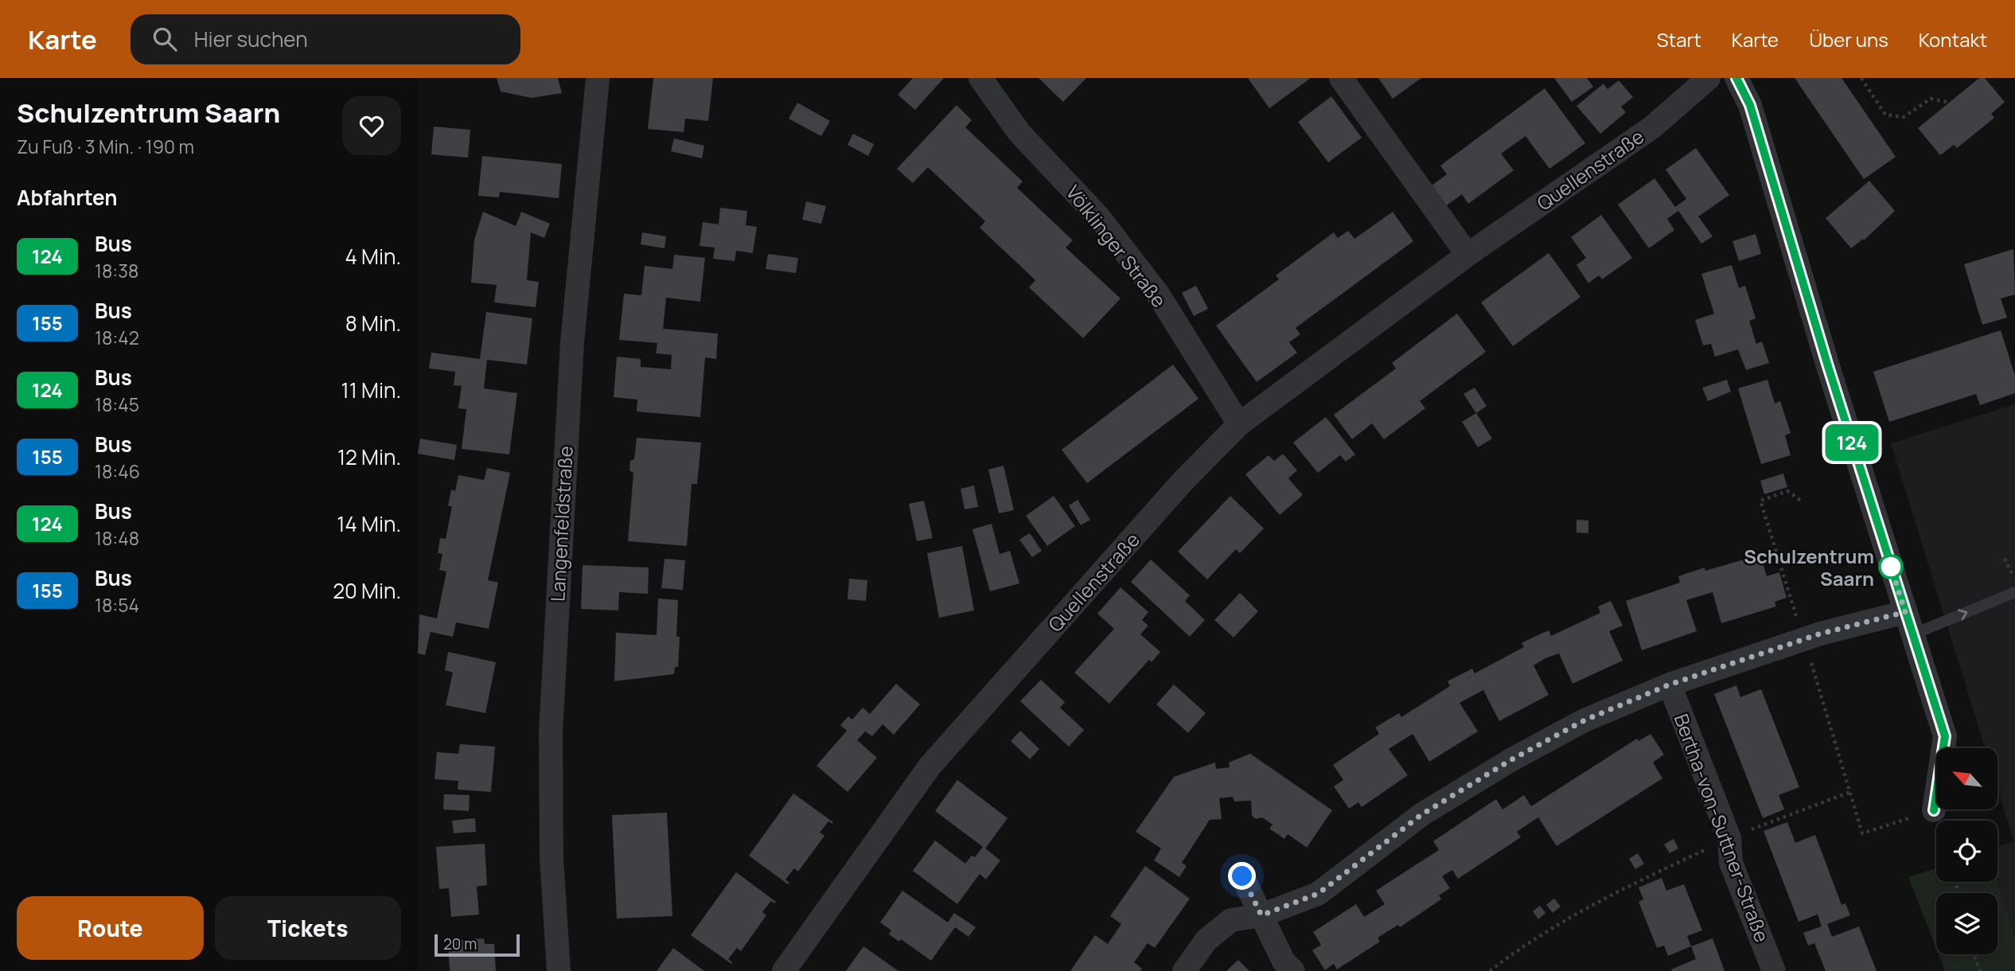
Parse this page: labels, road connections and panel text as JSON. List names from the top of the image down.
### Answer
{
  "streets": {
    "street": [
      "Quellenstraße",
      "Völklinger Straße",
      "Langenfeldstraße",
      "Bertha-von-Suttner-Straße"
    ]
  },
  "crossings": [
    ["Quellenstraße", "Völklinger Straße"]
  ],
  "places": ["Schulzentrum Saarn"],
  "lines": ["bus line 124"],
  "scale_bar": "20 m",
  "north": "top left",
  "page": {
    "header": "Karte",
    "search": "Hier suchen",
    "nav": [
      "Start",
      "Karte",
      "Über uns",
      "Kontakt"
    ],
    "heading": [
      ["Schulzentrum Saarn", "Zu Fuß · 3 Min. · 190 m"],
      "Abfahrten"
    ],
    "on_map": "124",
    "list": [
      {
        "mark": "124",
        "name": "Bus",
        "note": "18:38",
        "value": "4 Min."
      },
      {
        "mark": "155",
        "name": "Bus",
        "note": "18:42",
        "value": "8 Min."
      },
      {
        "mark": "124",
        "name": "Bus",
        "note": "18:45",
        "value": "11 Min."
      },
      {
        "mark": "155",
        "name": "Bus",
        "note": "18:46",
        "value": "12 Min."
      },
      {
        "mark": "124",
        "name": "Bus",
        "note": "18:48",
        "value": "14 Min."
      },
      {
        "mark": "155",
        "name": "Bus",
        "note": "18:54",
        "value": "20 Min."
      }
    ],
    "buttons": ["Route", "Tickets"],
    "scale": "20 m"
  }
}
